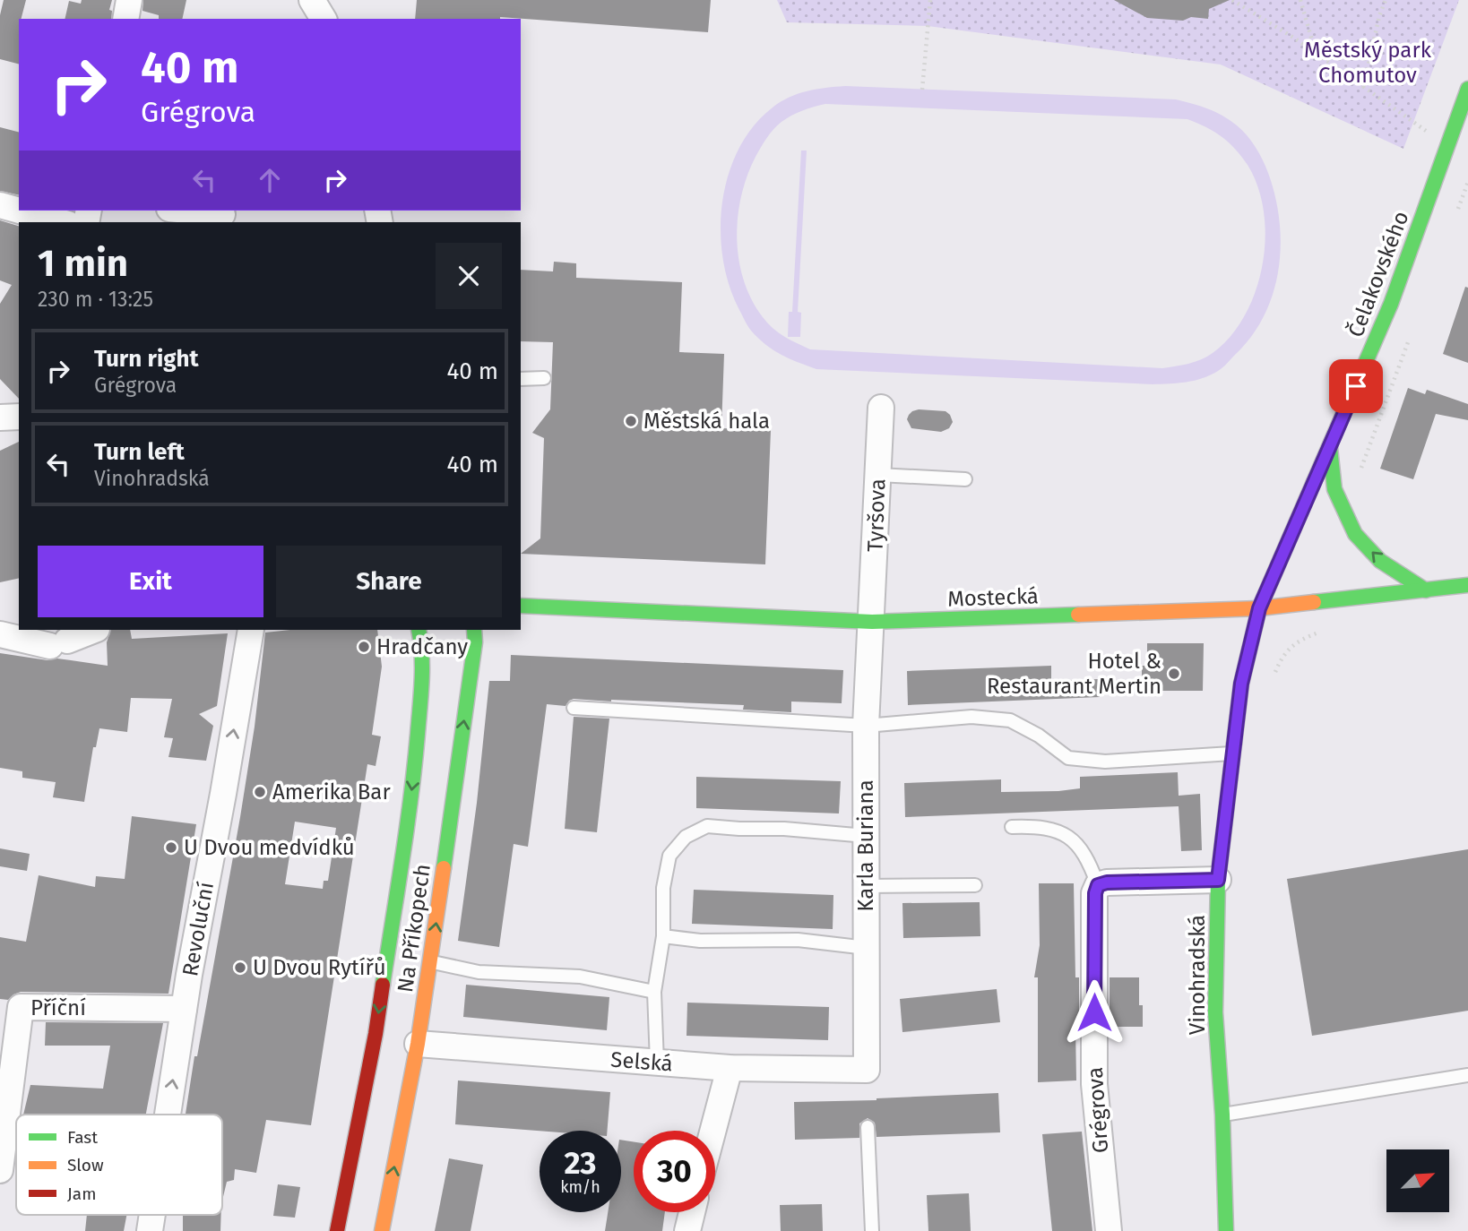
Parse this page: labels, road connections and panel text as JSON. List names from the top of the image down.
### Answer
{
  "streets": {
    "street": [
      "Čelakovského",
      "Tyršova",
      "Mostecká",
      "Karla Buriana",
      "Na Příkopech",
      "Revoluční",
      "Vinohradská",
      "Příční",
      "Selská",
      "Grégrova"
    ]
  },
  "crossings": [
    ["Čelakovského", "Mostecká"],
    ["Čelakovského", "Vinohradská"],
    ["Tyršova", "Mostecká"],
    ["Tyršova", "Karla Buriana"],
    ["Mostecká", "Karla Buriana"],
    ["Mostecká", "Vinohradská"],
    ["Karla Buriana", "Selská"],
    ["Na Příkopech", "Selská"],
    ["Revoluční", "Příční"]
  ],
  "one_way": ["Revoluční"],
  "parks": ["Městský park Chomutov"],
  "places": [
    "Městská hala",
    "Hradčany",
    "Hotel & Restaurant Mertin",
    "Amerika Bar",
    "U Dvou medvídků",
    "U Dvou Rytířů"
  ],
  "legend": ["Fast", "Slow", "Jam"],
  "north": "top right",
  "page": {
    "turn": ["40 m", "Grégrova"],
    "heading": ["1 min", "230 m · 13:25"],
    "list": [
      {
        "name": "Turn right",
        "note": "Grégrova",
        "value": "40 m"
      },
      {
        "name": "Turn left",
        "note": "Vinohradská",
        "value": "40 m"
      }
    ],
    "buttons": ["Exit", "Share"],
    "speed": "23 km/h",
    "limit": "30"
  }
}
